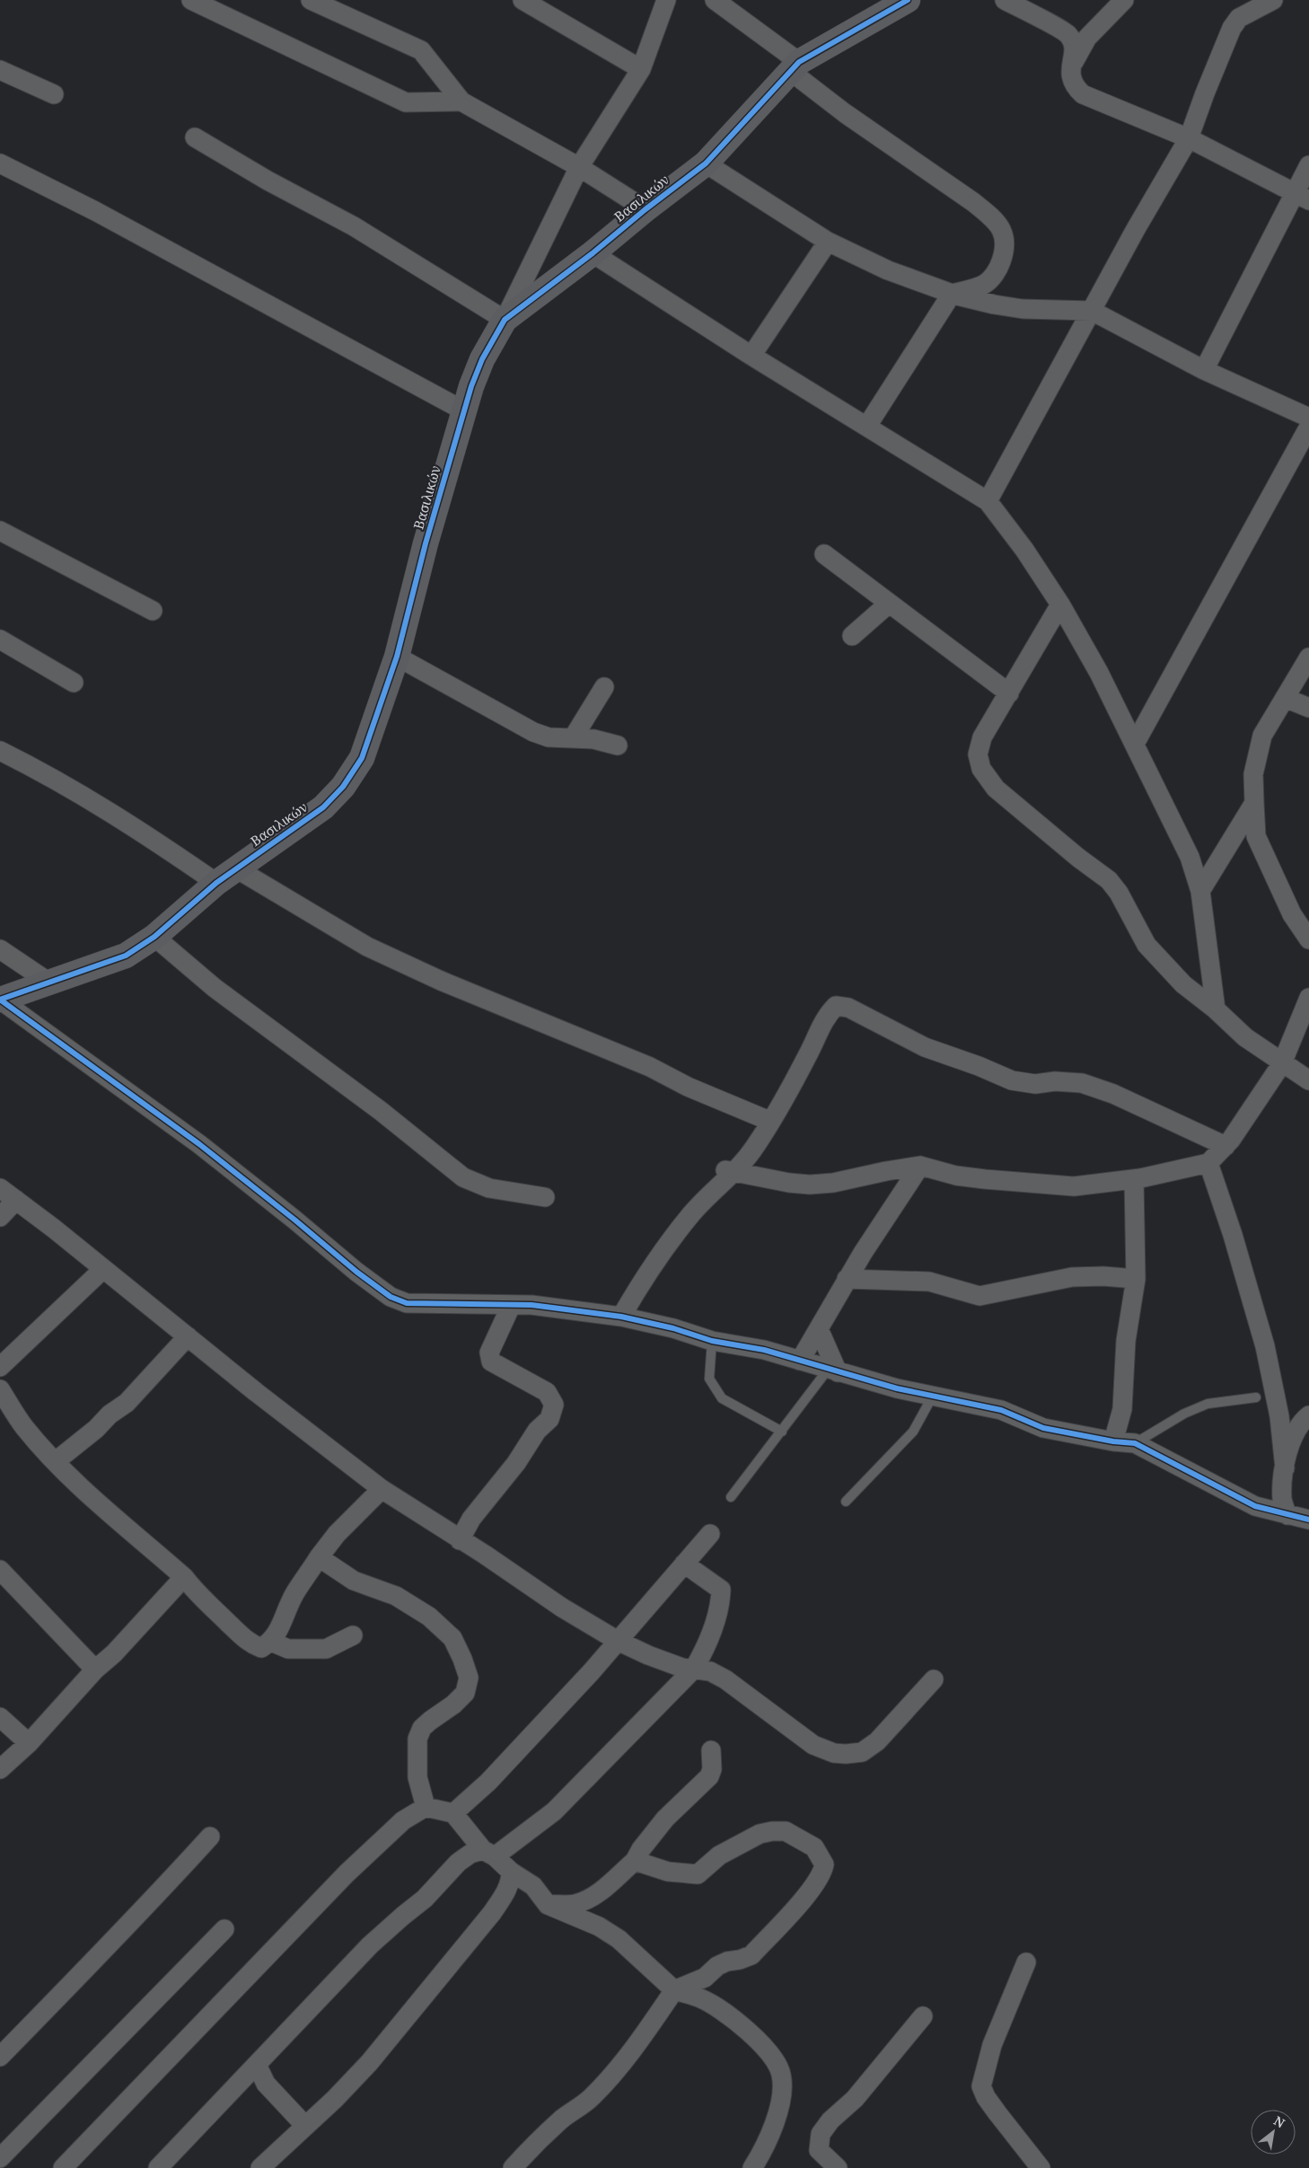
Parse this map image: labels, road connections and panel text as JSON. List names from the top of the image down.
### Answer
{
  "streets": {
    "street": ["Βασιλικών"]
  },
  "north": "top right"
}
